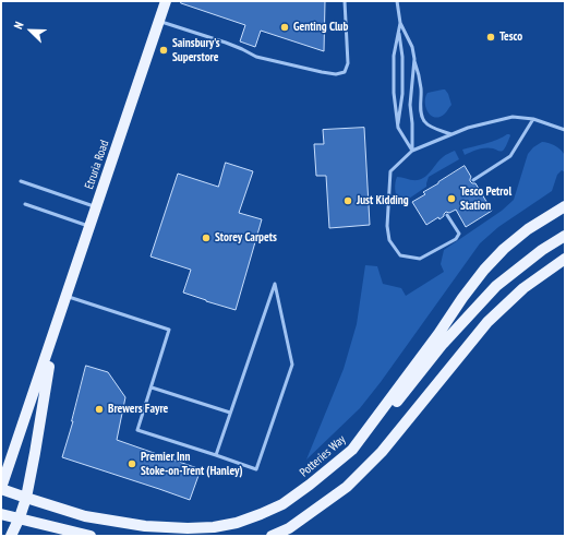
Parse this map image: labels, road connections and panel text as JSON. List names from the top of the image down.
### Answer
{
  "streets": {
    "main road": ["Etruria Road", "Potteries Way"]
  },
  "crossings": [
    ["Etruria Road", "Potteries Way"]
  ],
  "places": [
    "Genting Club",
    "Tesco",
    "Sainsbury's Superstore",
    "Tesco Petrol Station",
    "Just Kidding",
    "Storey Carpets",
    "Brewers Fayre",
    "Premier Inn Stoke-on-Trent (Hanley)"
  ],
  "north": "top left"
}
